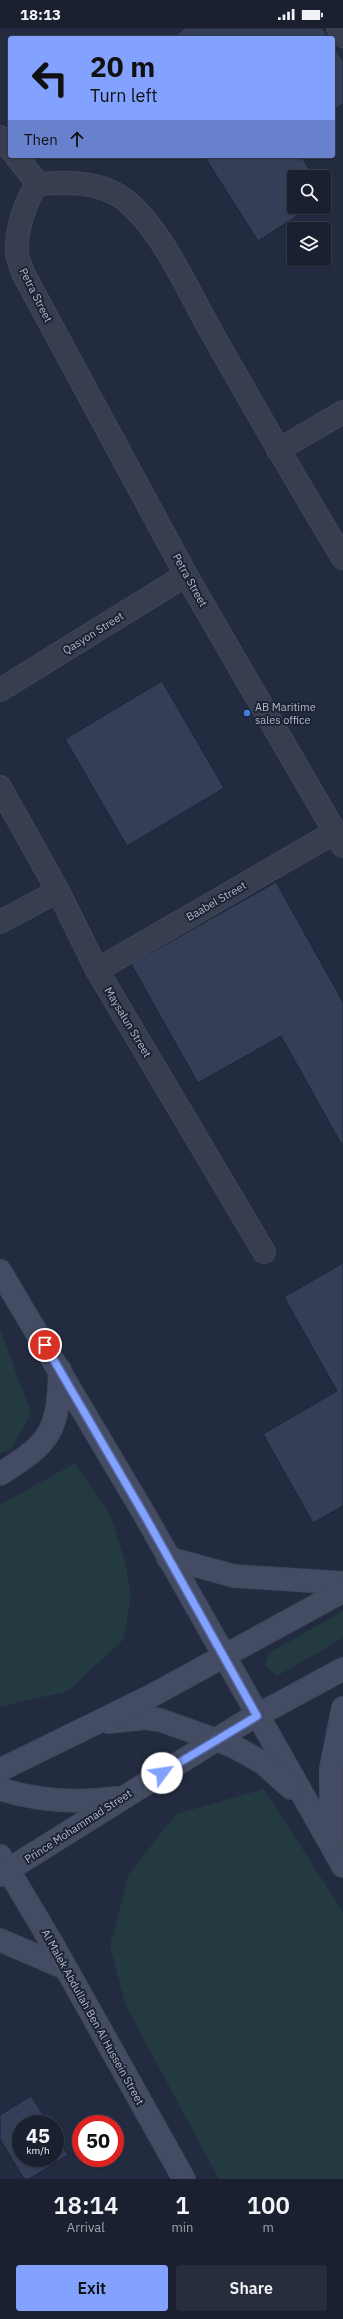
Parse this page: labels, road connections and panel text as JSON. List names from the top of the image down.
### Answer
{
  "streets": {
    "main road": ["Prince Mohammad Street", "Al Malek Abdullah Ben Al Hussein Street"],
    "street": [
      "Petra Street",
      "Qasyon Street",
      "Baabel Street",
      "Maysalun Street"
    ]
  },
  "crossings": [
    ["Petra Street", "Qasyon Street"],
    ["Petra Street", "Baabel Street"],
    ["Baabel Street", "Maysalun Street"],
    ["Prince Mohammad Street", "Al Malek Abdullah Ben Al Hussein Street"]
  ],
  "places": ["AB Maritime sales office"],
  "page": {
    "status": "18:13",
    "turn": ["20 m", "Turn left"],
    "then": "Then",
    "speed": "45 km/h",
    "limit": "50",
    "eta": [
      "18:14",
      "Arrival",
      "1",
      "min",
      "100",
      "m"
    ],
    "buttons": ["Exit", "Share"]
  }
}
